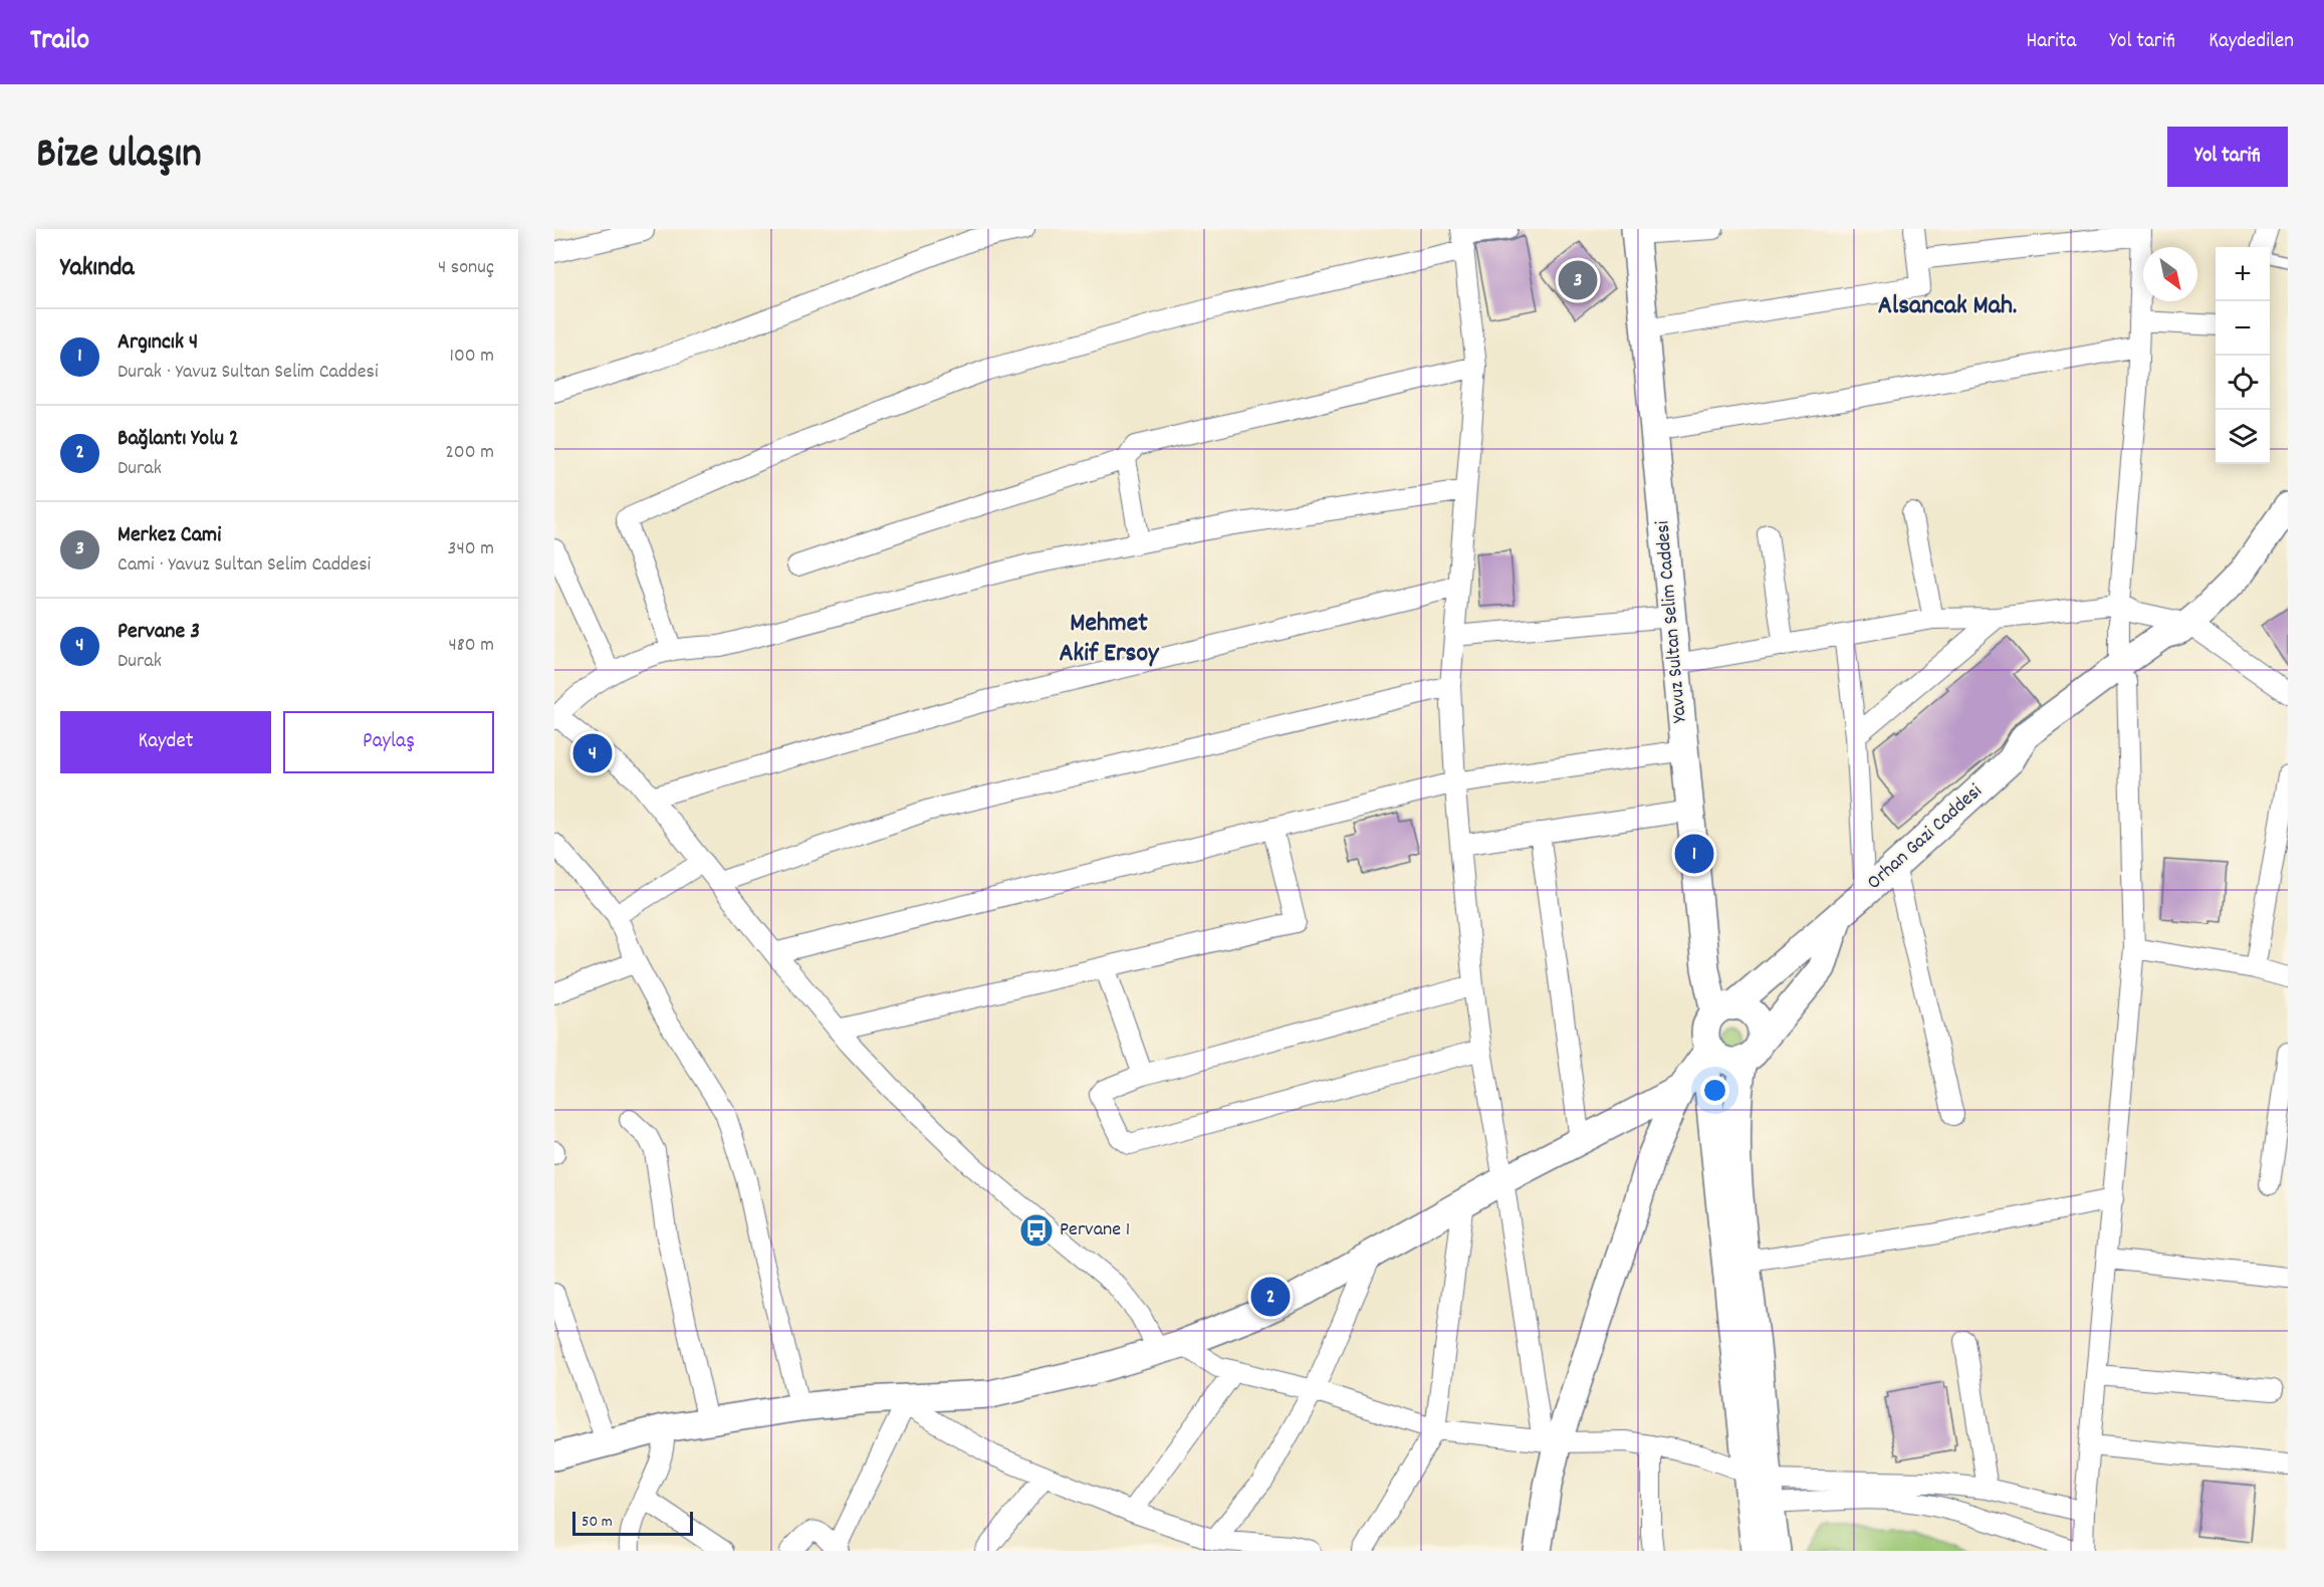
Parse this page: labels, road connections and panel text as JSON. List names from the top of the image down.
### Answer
{
  "streets": {
    "street": ["Yavuz Sultan Selim Caddesi", "Orhan Gazi Caddesi"]
  },
  "crossings": [
    ["Yavuz Sultan Selim Caddesi", "Orhan Gazi Caddesi"]
  ],
  "districts": ["Alsancak Mah.", "Mehmet Akif Ersoy"],
  "places": {
    "bus stop": ["Pervane 1"]
  },
  "scale_bar": "50 m",
  "north": "bottom right",
  "page": {
    "header": "Trailo",
    "nav": ["Harita", "Yol tarifi", "Kaydedilen"],
    "title": "Bize ulaşın",
    "buttons": [
      "Yol tarifi",
      ["Kaydet", "Paylaş"]
    ],
    "heading": ["Yakında", "4 sonuç"],
    "map_buttons": ["+", "−"],
    "pins": [
      "3",
      "4",
      "1",
      "2"
    ],
    "list": [
      {
        "mark": "1",
        "name": "Argıncık 4",
        "note": "Durak · Yavuz Sultan Selim Caddesi",
        "value": "100 m"
      },
      {
        "mark": "2",
        "name": "Bağlantı Yolu 2",
        "note": "Durak",
        "value": "200 m"
      },
      {
        "mark": "3",
        "name": "Merkez Cami",
        "note": "Cami · Yavuz Sultan Selim Caddesi",
        "value": "340 m"
      },
      {
        "mark": "4",
        "name": "Pervane 3",
        "note": "Durak",
        "value": "480 m"
      }
    ],
    "scale": "50 m"
  }
}
